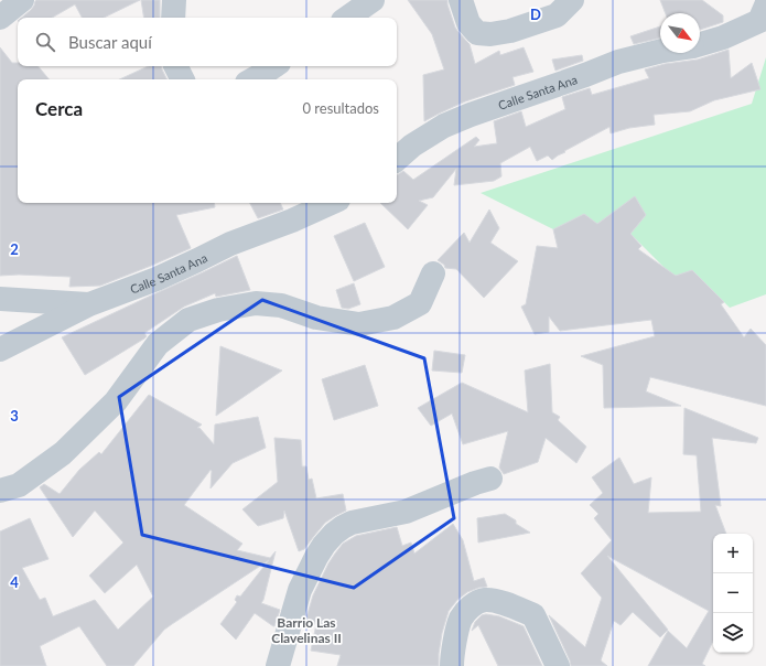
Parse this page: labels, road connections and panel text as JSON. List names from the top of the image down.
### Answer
{
  "streets": {
    "street": ["Calle Santa Ana"]
  },
  "districts": ["Barrio Las Clavelinas II"],
  "north": "bottom right",
  "page": {
    "search": "Buscar aquí",
    "heading": ["Cerca", "0 resultados"],
    "map_buttons": ["+", "−"]
  },
  "grid": {
    "columns": ["D"],
    "rows": ["2", "3", "4"]
  }
}
